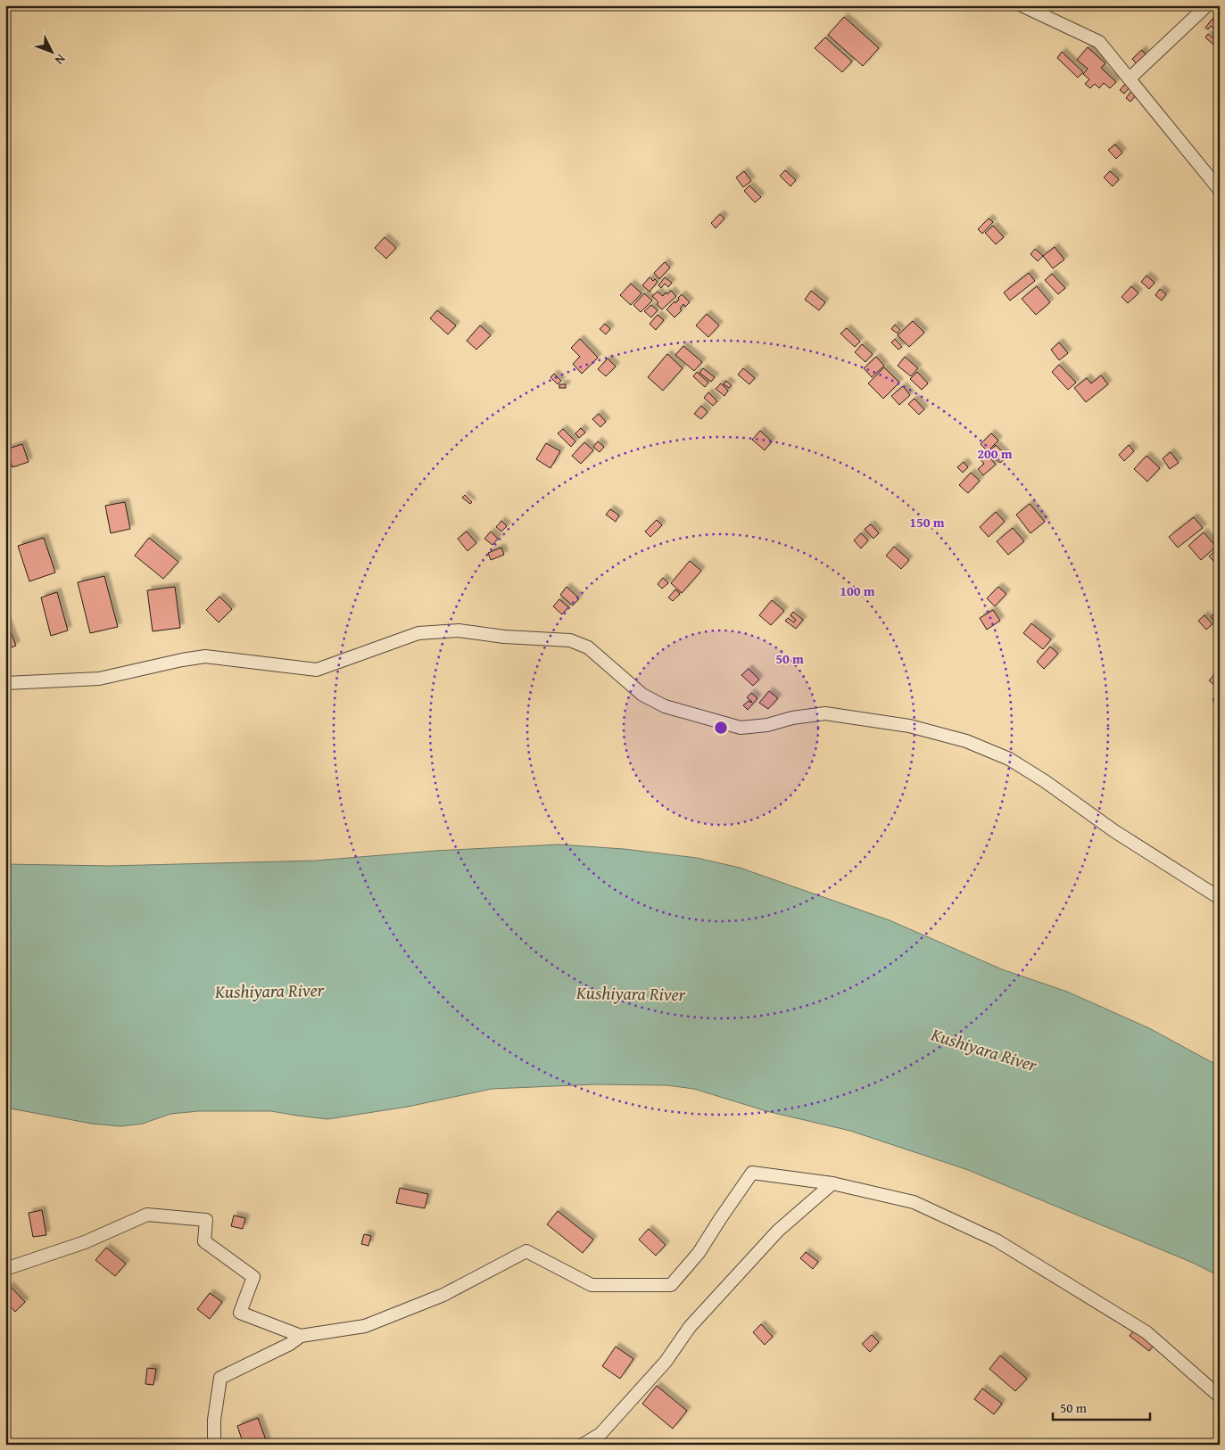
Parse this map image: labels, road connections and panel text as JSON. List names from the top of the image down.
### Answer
{
  "water": ["Kushiyara River"],
  "scale_bar": "50 m",
  "north": "bottom right",
  "rings": [
    "200 m",
    "150 m",
    "100 m",
    "50 m"
  ]
}
